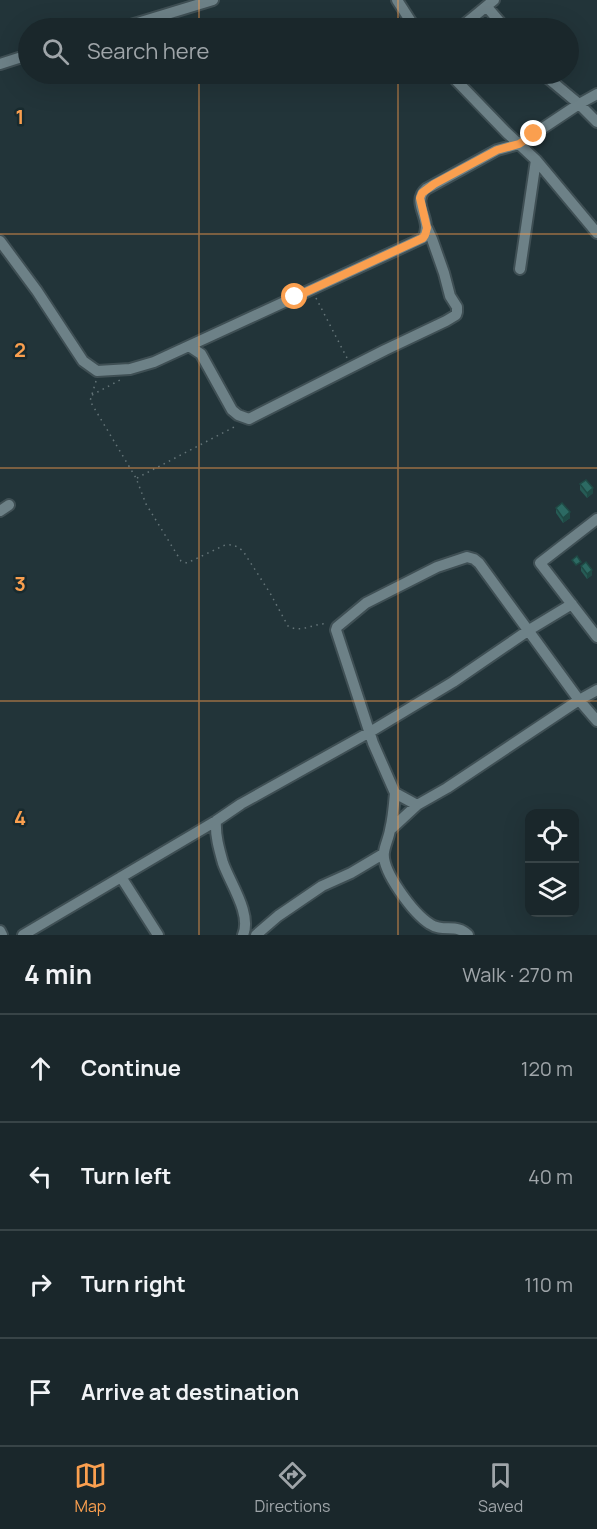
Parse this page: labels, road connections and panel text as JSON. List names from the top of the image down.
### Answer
{
  "page": {
    "search": "Search here",
    "heading": ["4 min", "Walk · 270 m"],
    "list": [
      ["Continue", "120 m"],
      ["Turn left", "40 m"],
      ["Turn right", "110 m"],
      "Arrive at destination"
    ],
    "nav": ["Map", "Directions", "Saved"]
  },
  "grid": {
    "rows": [
      "1",
      "2",
      "3",
      "4"
    ]
  }
}
